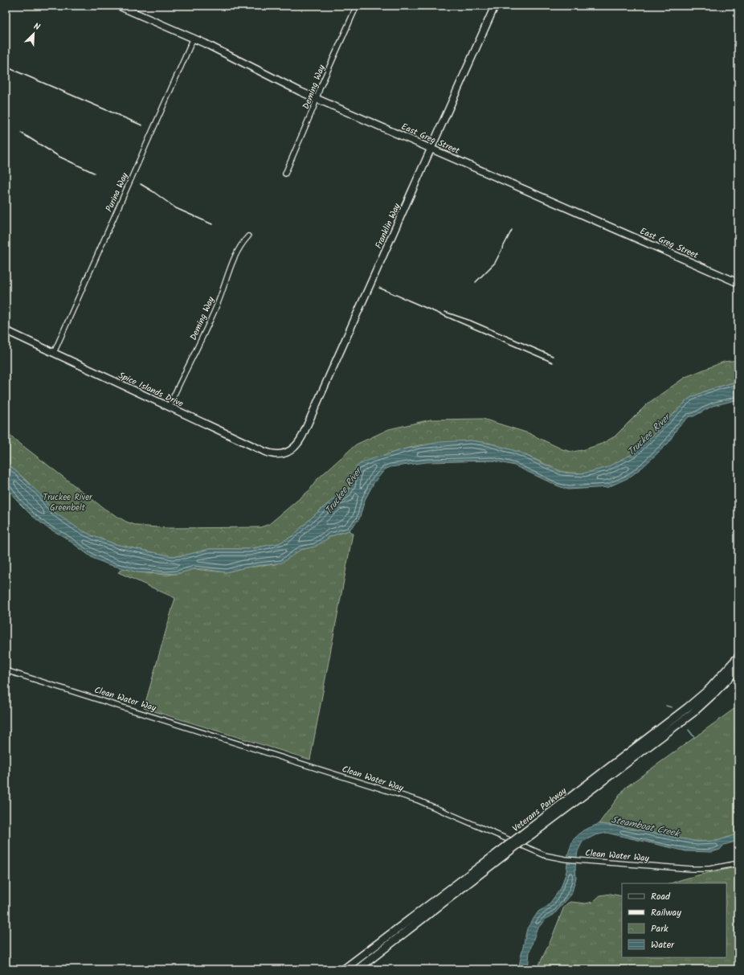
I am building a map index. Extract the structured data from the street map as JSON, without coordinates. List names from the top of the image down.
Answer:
{
  "streets": {
    "main road": ["Veterans Parkway"],
    "street": [
      "Deming Way",
      "East Greg Street",
      "Purina Way",
      "Franklin Way",
      "Spice Islands Drive",
      "Clean Water Way"
    ]
  },
  "crossings": [
    ["Deming Way", "East Greg Street"],
    ["Deming Way", "Spice Islands Drive"],
    ["East Greg Street", "Purina Way"],
    ["East Greg Street", "Franklin Way"],
    ["Purina Way", "Spice Islands Drive"],
    ["Franklin Way", "Spice Islands Drive"]
  ],
  "water": ["Truckee River", "Steamboat Creek"],
  "parks": ["Truckee River Greenbelt"],
  "legend": [
    "Road",
    "Railway",
    "Park",
    "Water"
  ],
  "north": "top right"
}
